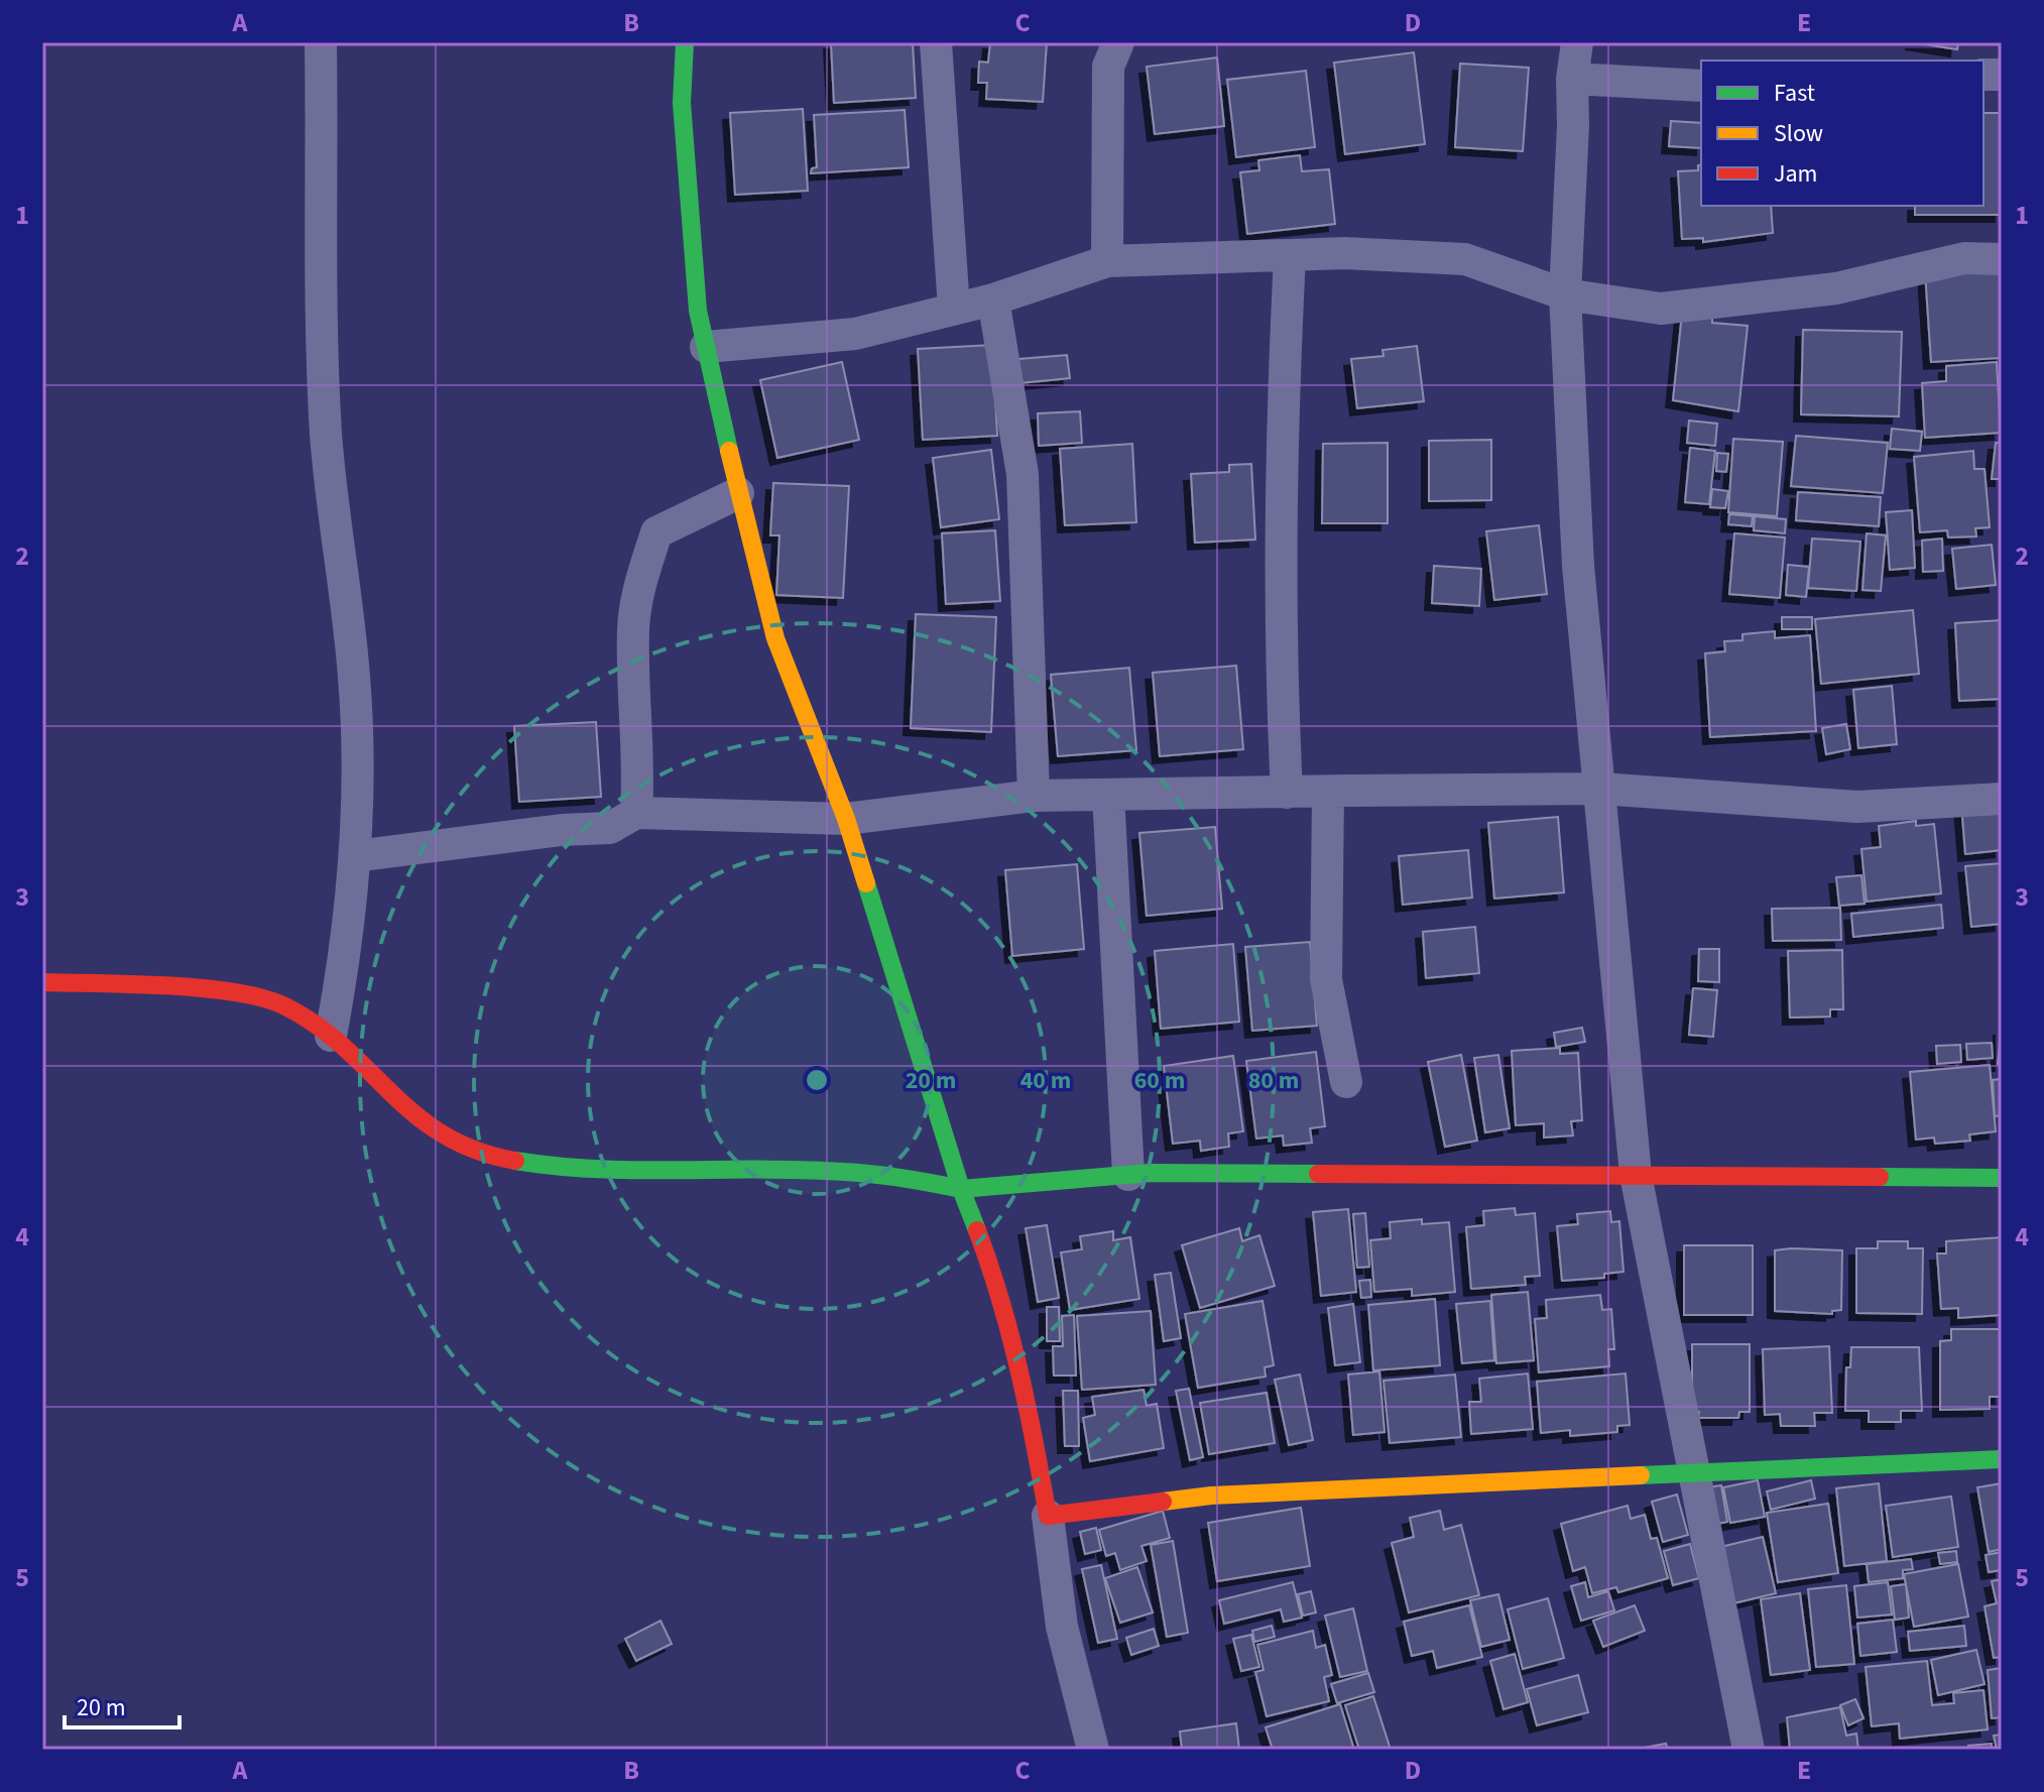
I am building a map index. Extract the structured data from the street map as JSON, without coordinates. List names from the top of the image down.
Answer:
{
  "legend": ["Fast", "Slow", "Jam"],
  "scale_bar": "20 m",
  "grid": {
    "columns": [
      "A",
      "B",
      "C",
      "D",
      "E"
    ],
    "rows": [
      "1",
      "2",
      "3",
      "4",
      "5"
    ]
  },
  "rings": [
    "20 m",
    "40 m",
    "60 m",
    "80 m"
  ]
}
